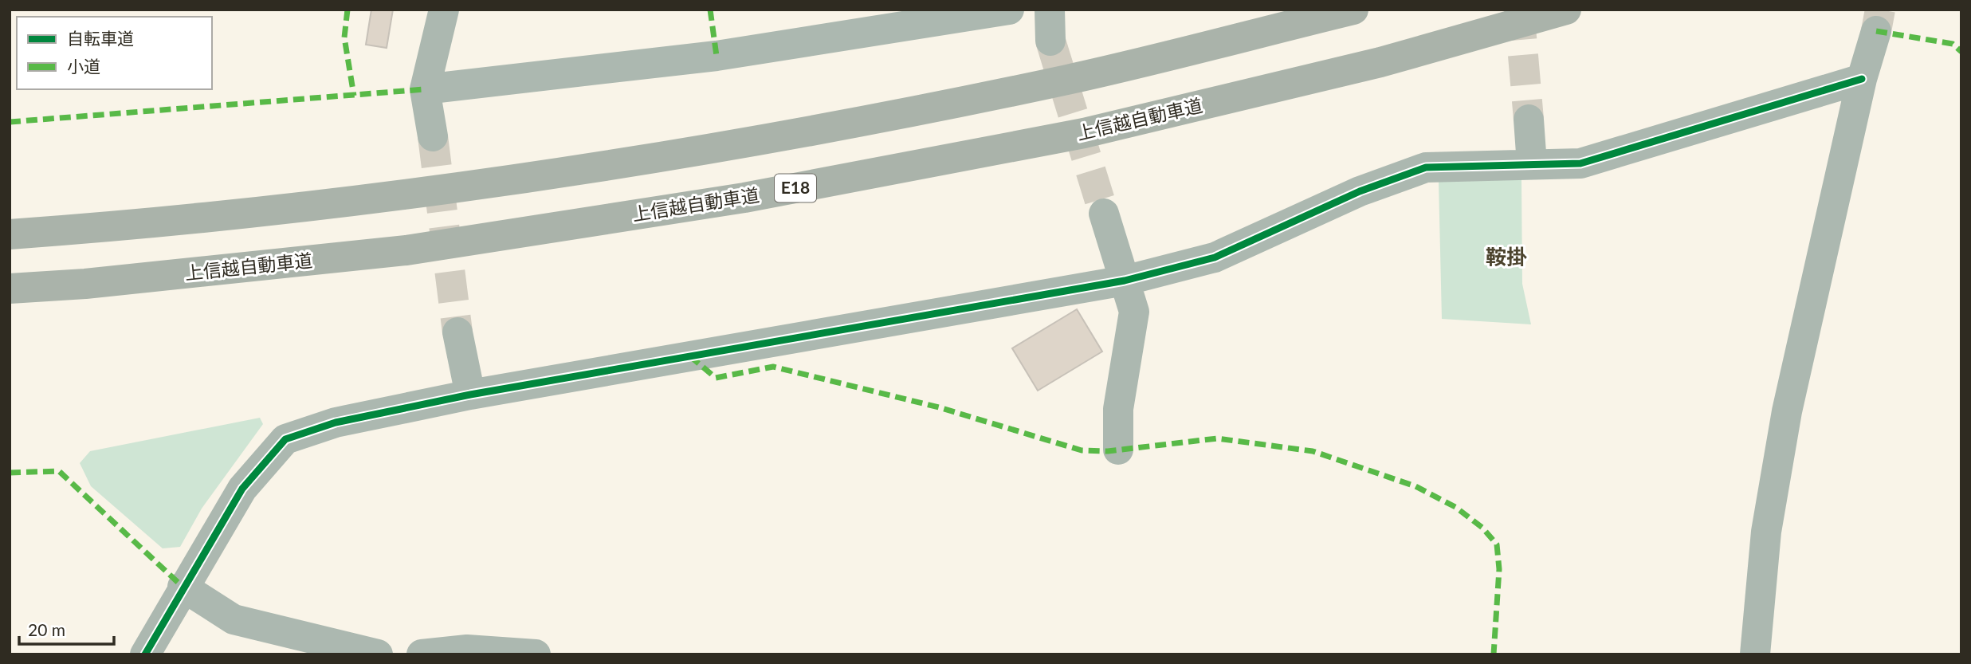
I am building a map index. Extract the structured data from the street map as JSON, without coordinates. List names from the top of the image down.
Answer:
{
  "streets": {
    "highway": ["上信越自動車道", "E18"]
  },
  "districts": ["鞍掛"],
  "legend": ["自転車道", "小道"],
  "scale_bar": "20 m"
}
